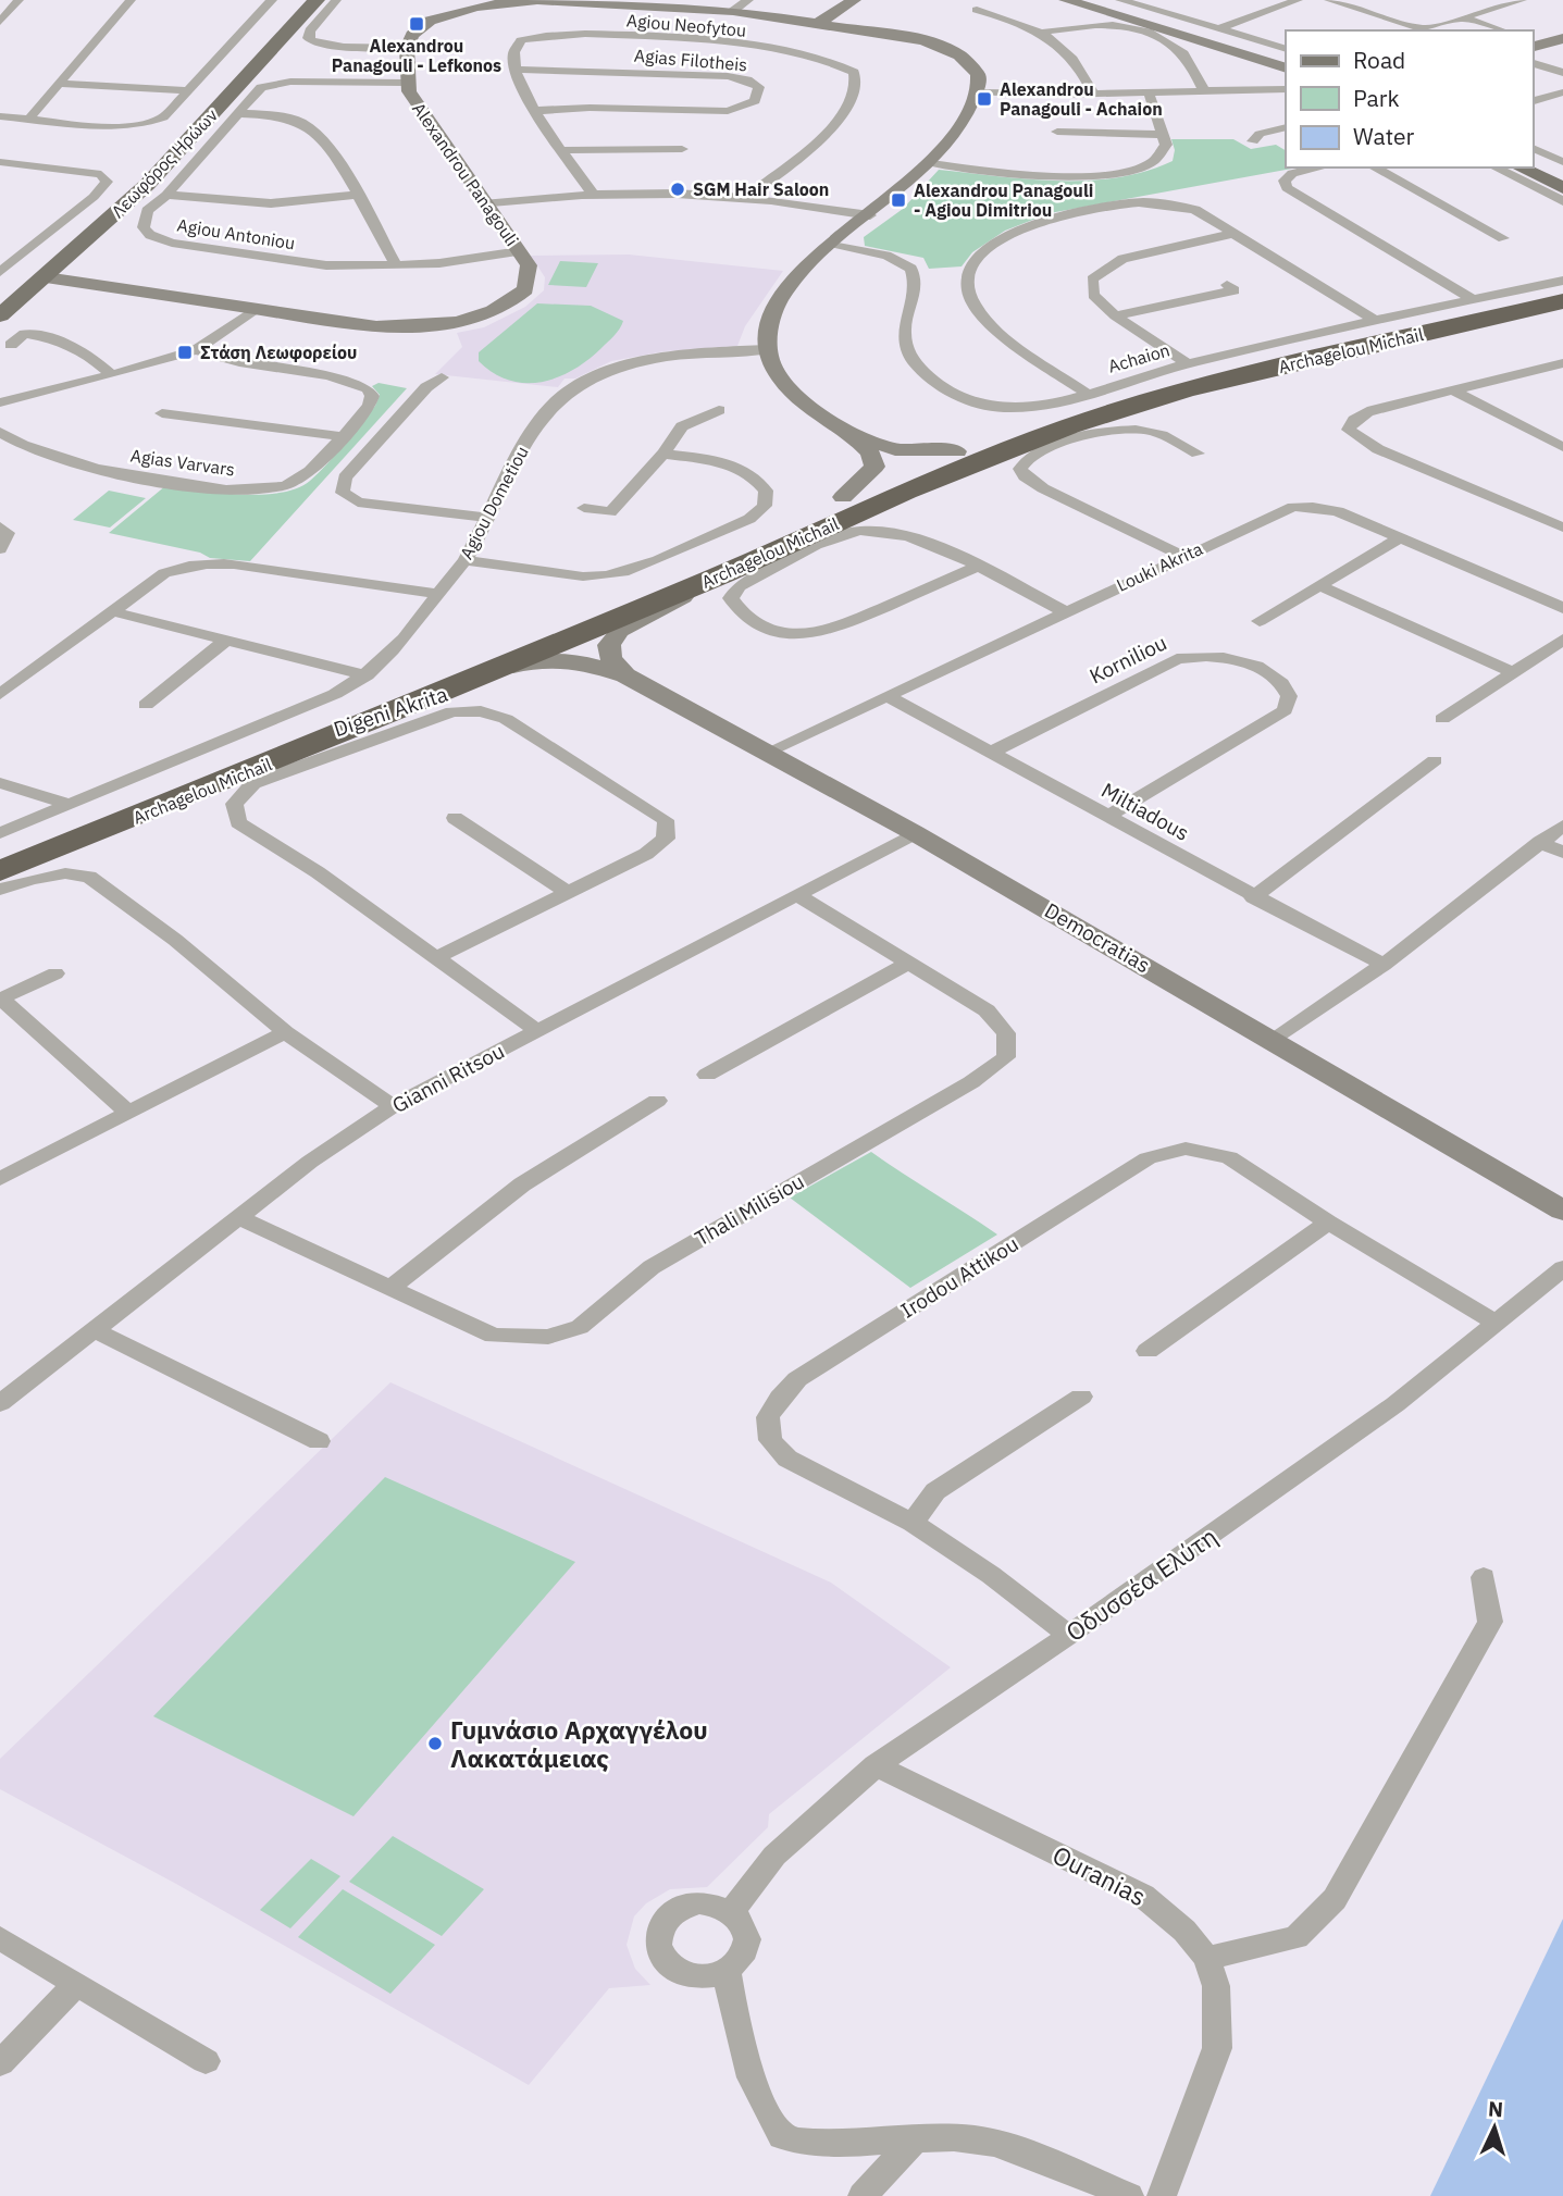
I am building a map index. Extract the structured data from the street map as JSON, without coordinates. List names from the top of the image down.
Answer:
{
  "streets": {
    "highway": ["Archagelou Michail"],
    "main road": ["Λεωφόρος Ηρώων"],
    "street": [
      "Agiou Neofytou",
      "Agias Filotheis",
      "Alexandrou Panagouli",
      "Agiou Antoniou",
      "Achaion",
      "Agias Varvars",
      "Agiou Dometiou",
      "Louki Akrita",
      "Korniliou",
      "Digeni Akrita",
      "Miltiadous",
      "Democratias",
      "Gianni Ritsou",
      "Thali Milisiou",
      "Irodou Attikou",
      "Οδυσσέα Ελύτη",
      "Ouranias"
    ]
  },
  "crossings": [
    ["Agiou Neofytou", "Agias Filotheis"],
    ["Λεωφόρος Ηρώων", "Alexandrou Panagouli"],
    ["Alexandrou Panagouli", "Agiou Antoniou"],
    ["Archagelou Michail", "Agiou Dometiou"],
    ["Archagelou Michail", "Democratias"],
    ["Louki Akrita", "Miltiadous"],
    ["Louki Akrita", "Democratias"],
    ["Korniliou", "Miltiadous"],
    ["Digeni Akrita", "Gianni Ritsou"],
    ["Democratias", "Gianni Ritsou"],
    ["Gianni Ritsou", "Thali Milisiou"],
    ["Irodou Attikou", "Οδυσσέα Ελύτη"],
    ["Οδυσσέα Ελύτη", "Ouranias"]
  ],
  "places": {
    "transit": [
      "Alexandrou Panagouli - Lefkonos",
      "Alexandrou Panagouli - Achaion",
      "Alexandrou Panagouli - Agiou Dimitriou",
      "Στάση Λεωφορείου"
    ],
    "other": ["SGM Hair Saloon", "Γυμνάσιο Αρχαγγέλου Λακατάμειας"]
  },
  "legend": ["Road", "Park", "Water"],
  "north": "top"
}
